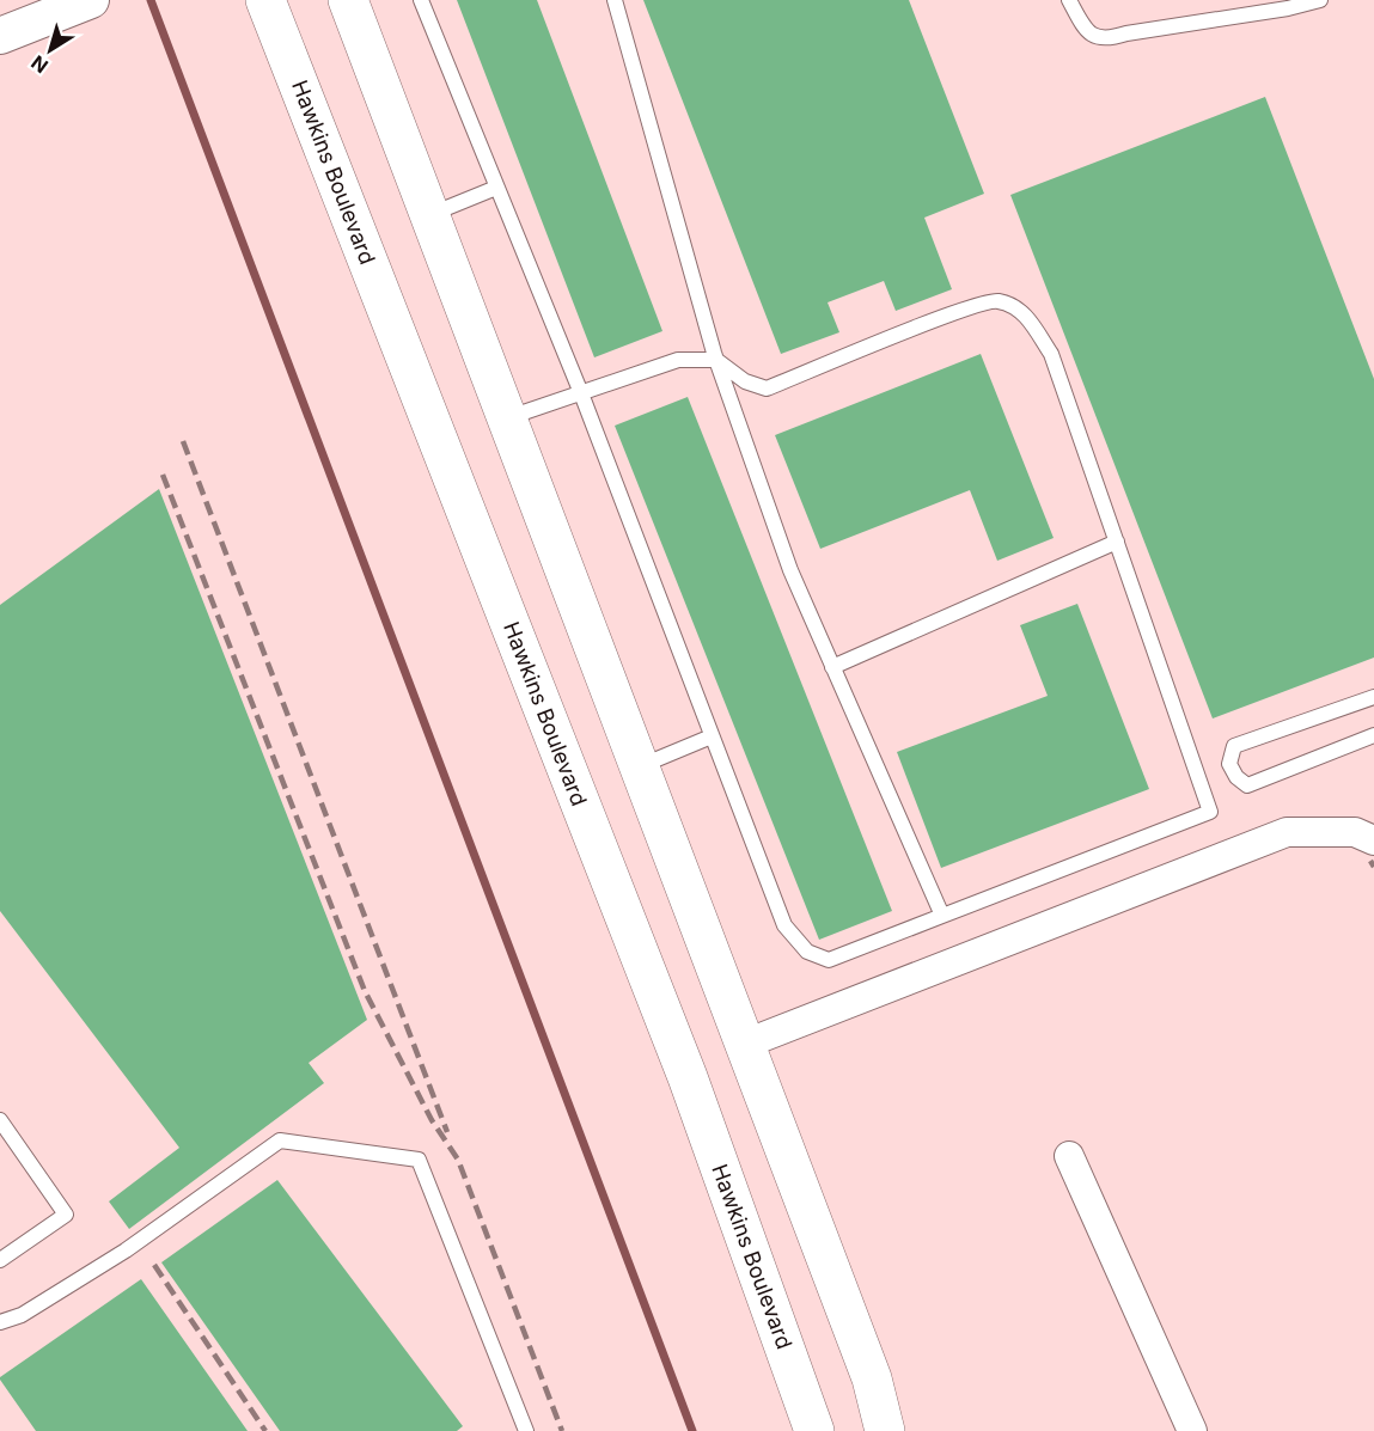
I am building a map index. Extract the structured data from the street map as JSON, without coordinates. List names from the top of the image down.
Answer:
{
  "streets": {
    "main road": ["Hawkins Boulevard"]
  },
  "north": "bottom left"
}
